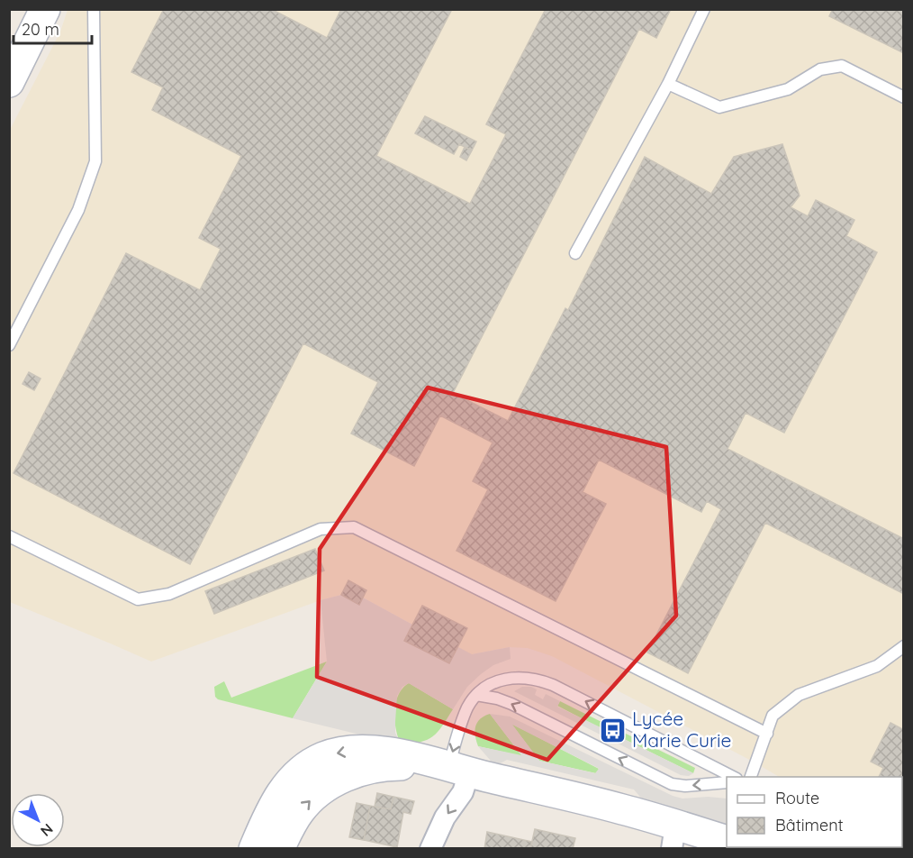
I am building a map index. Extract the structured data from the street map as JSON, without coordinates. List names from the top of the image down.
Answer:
{
  "places": {
    "bus stop": ["Lycée Marie Curie"]
  },
  "legend": ["Route", "Bâtiment"],
  "scale_bar": "20 m",
  "north": "bottom right"
}
